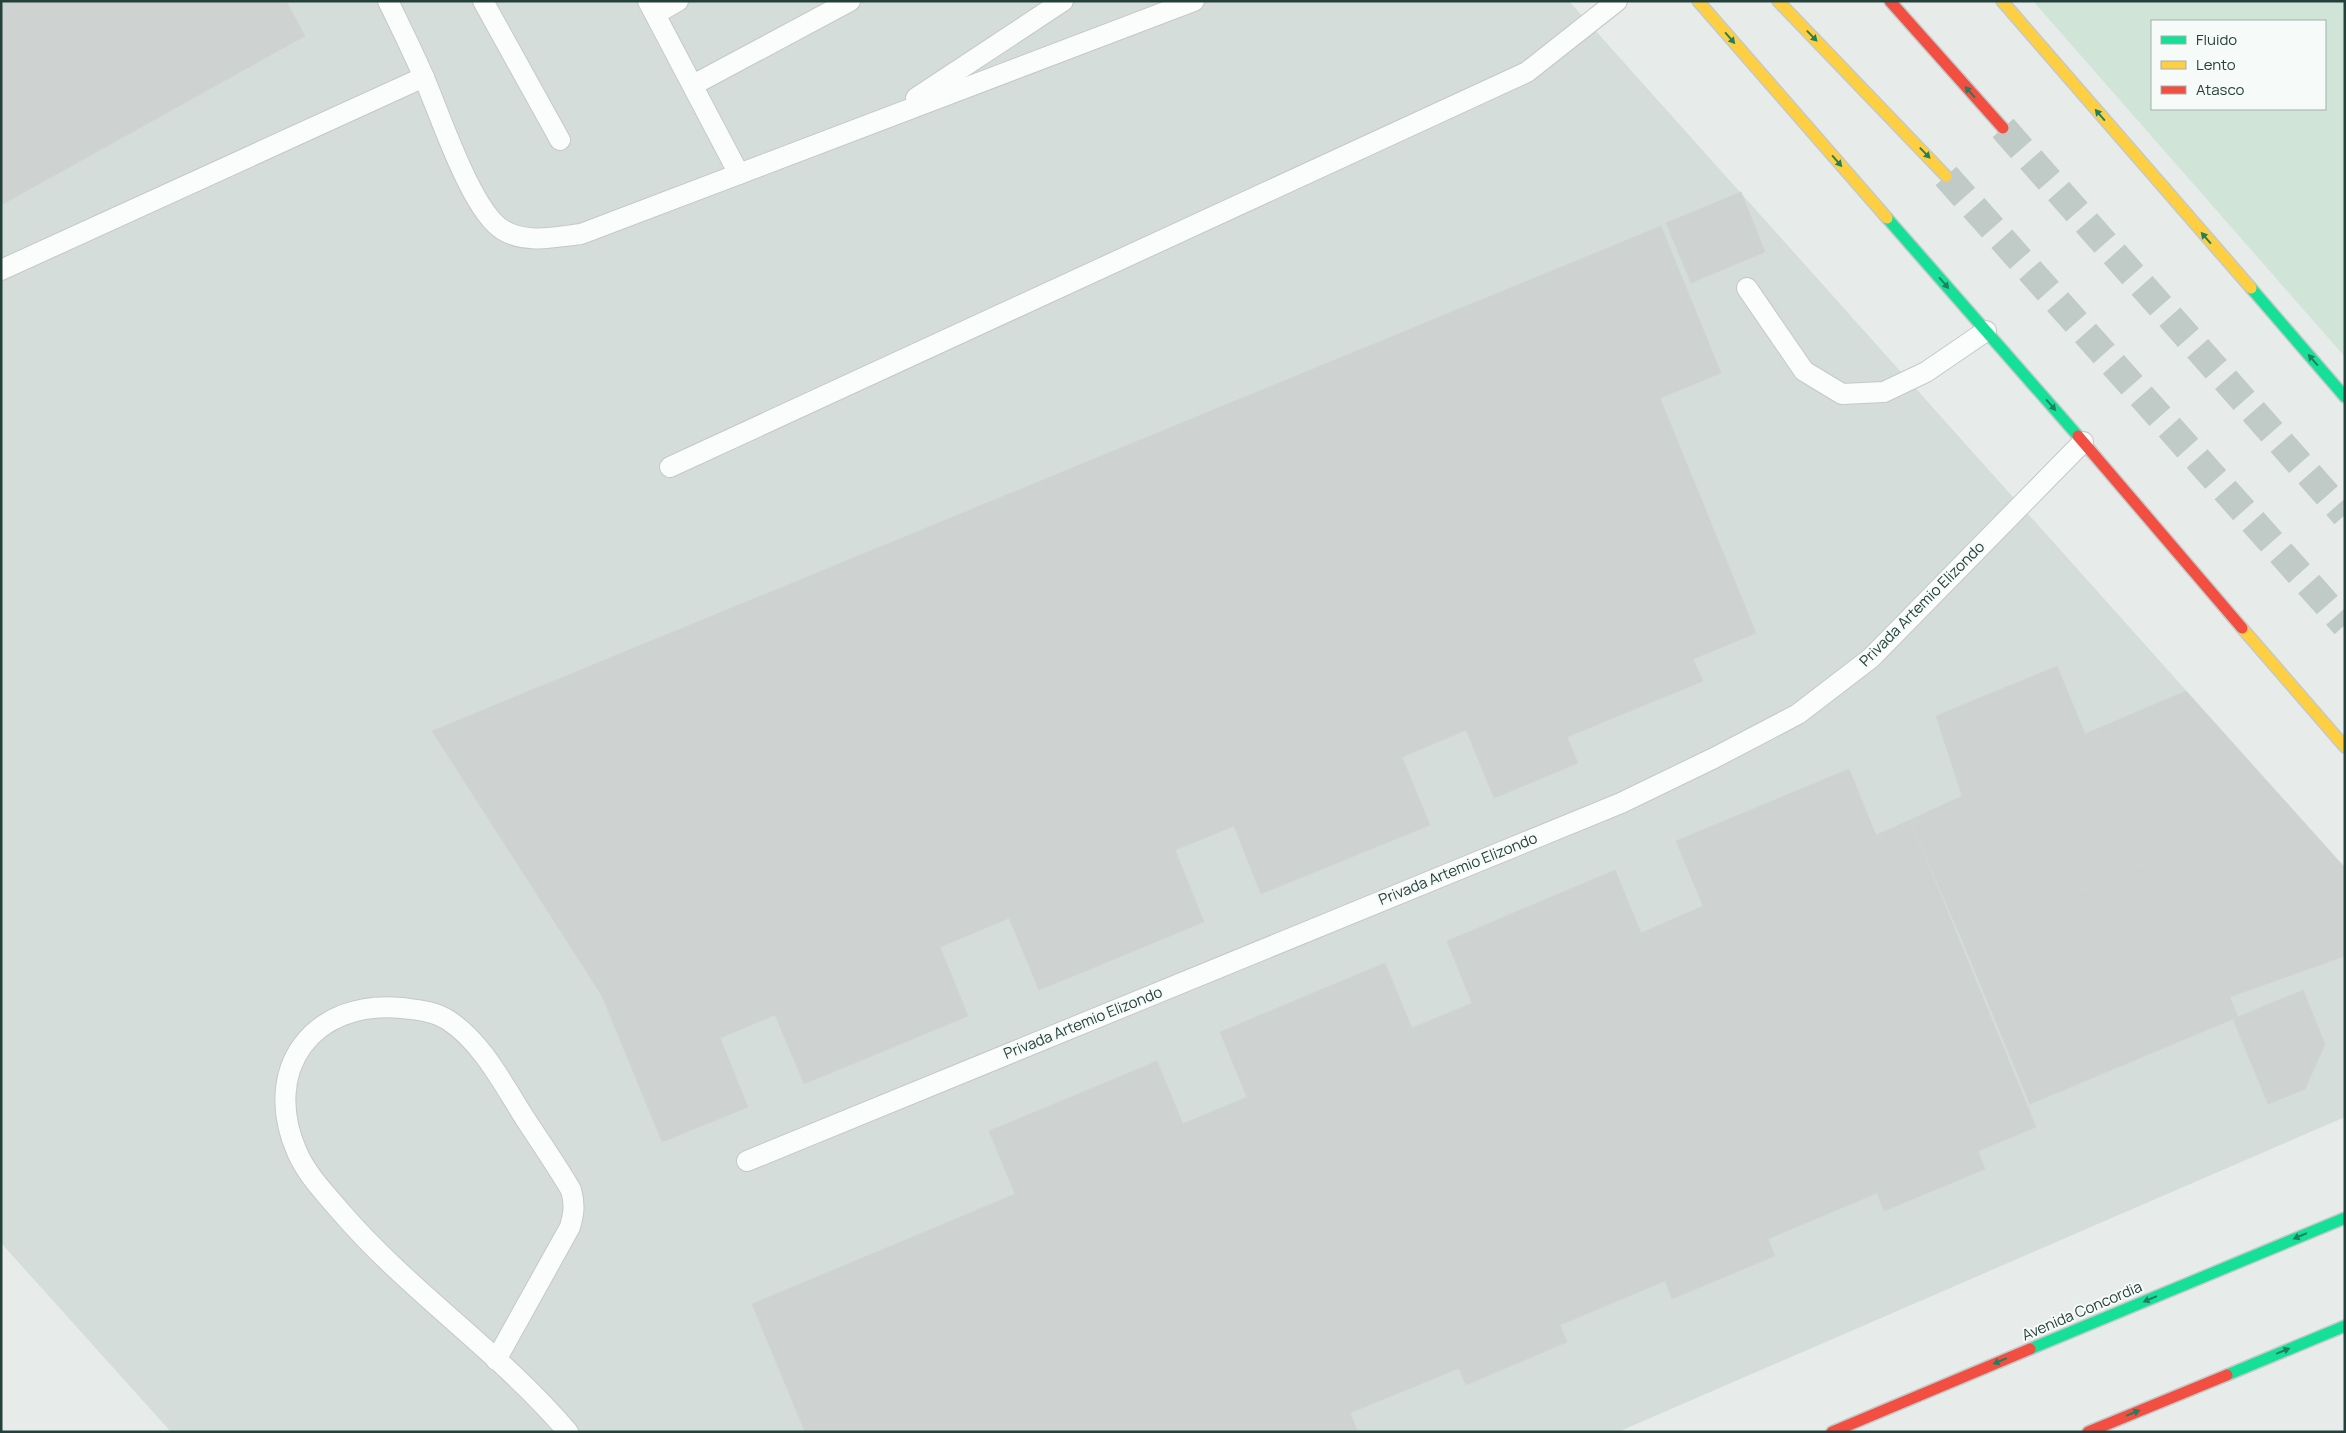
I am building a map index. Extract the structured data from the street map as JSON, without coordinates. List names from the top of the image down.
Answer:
{
  "streets": {
    "main road": ["Avenida Concordia"],
    "lane": ["Privada Artemio Elizondo"]
  },
  "legend": ["Fluido", "Lento", "Atasco"]
}
